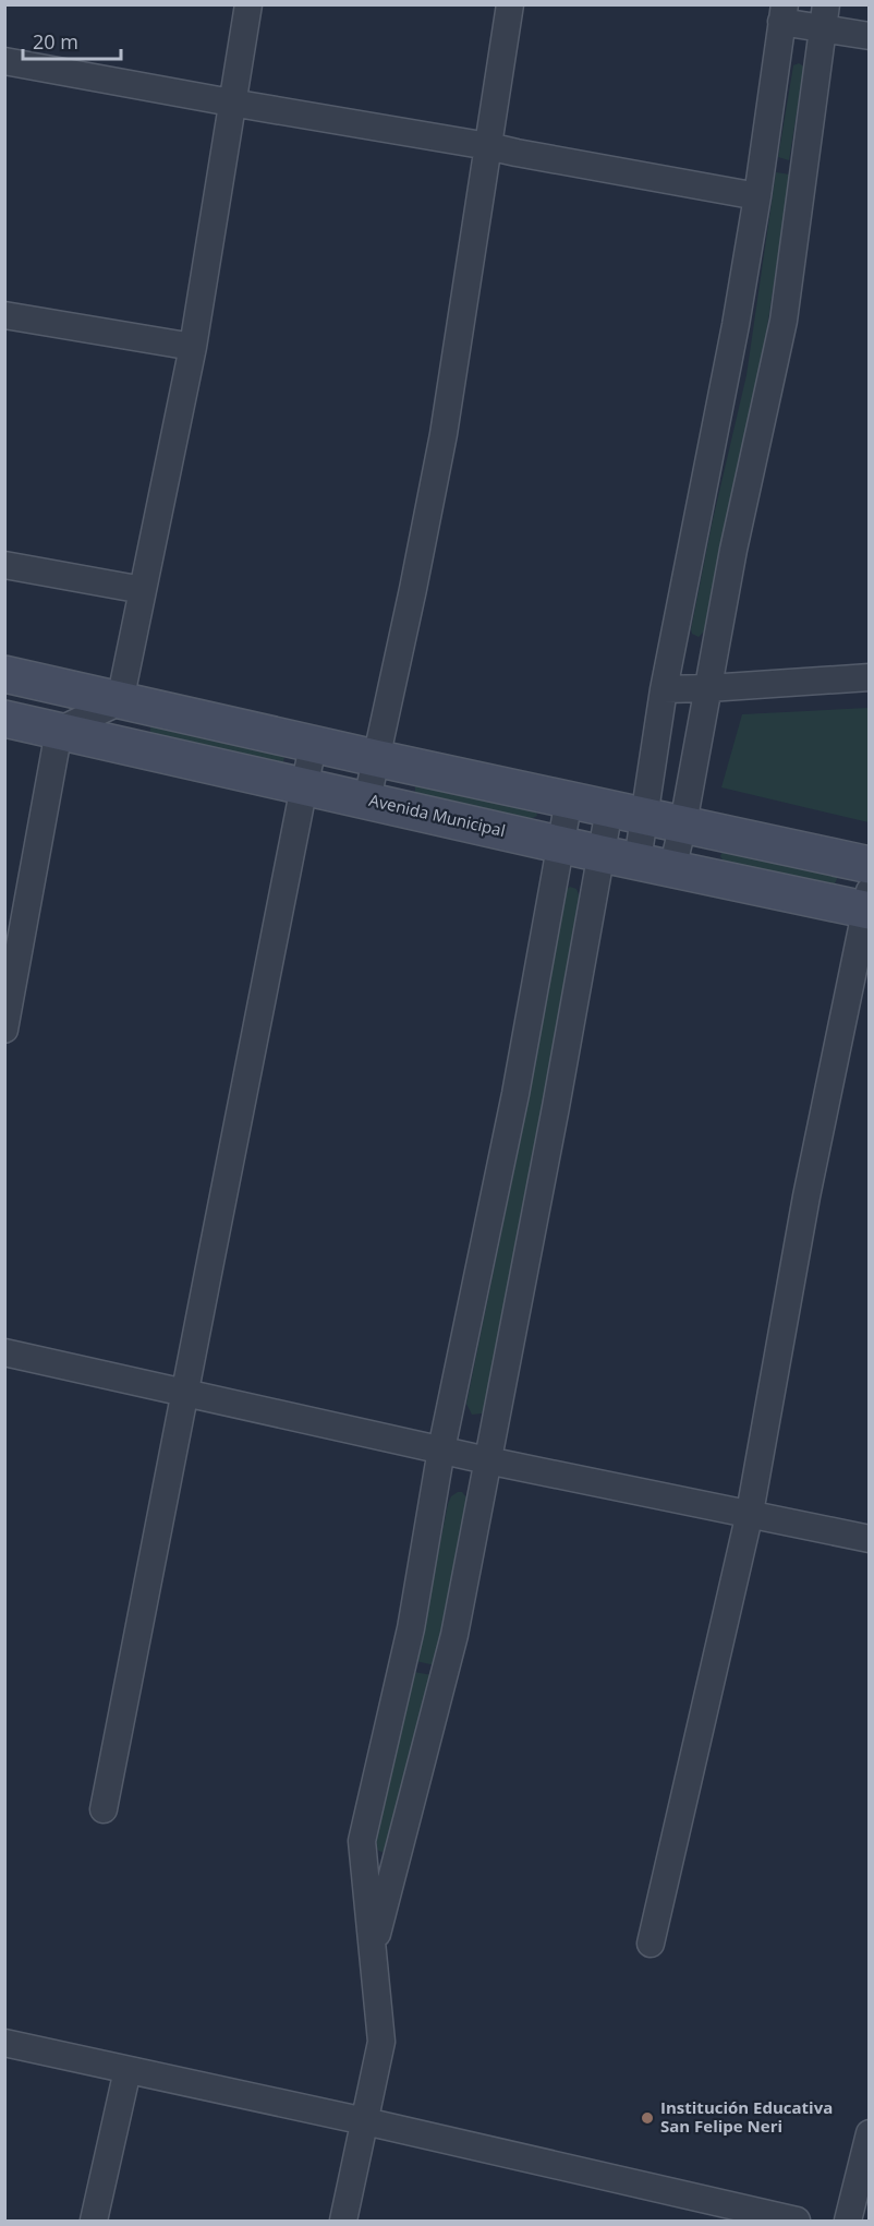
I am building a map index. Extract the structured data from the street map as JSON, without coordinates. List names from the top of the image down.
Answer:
{
  "streets": {
    "street": ["Avenida Municipal"]
  },
  "places": ["Institución Educativa San Felipe Neri"],
  "scale_bar": "20 m"
}
